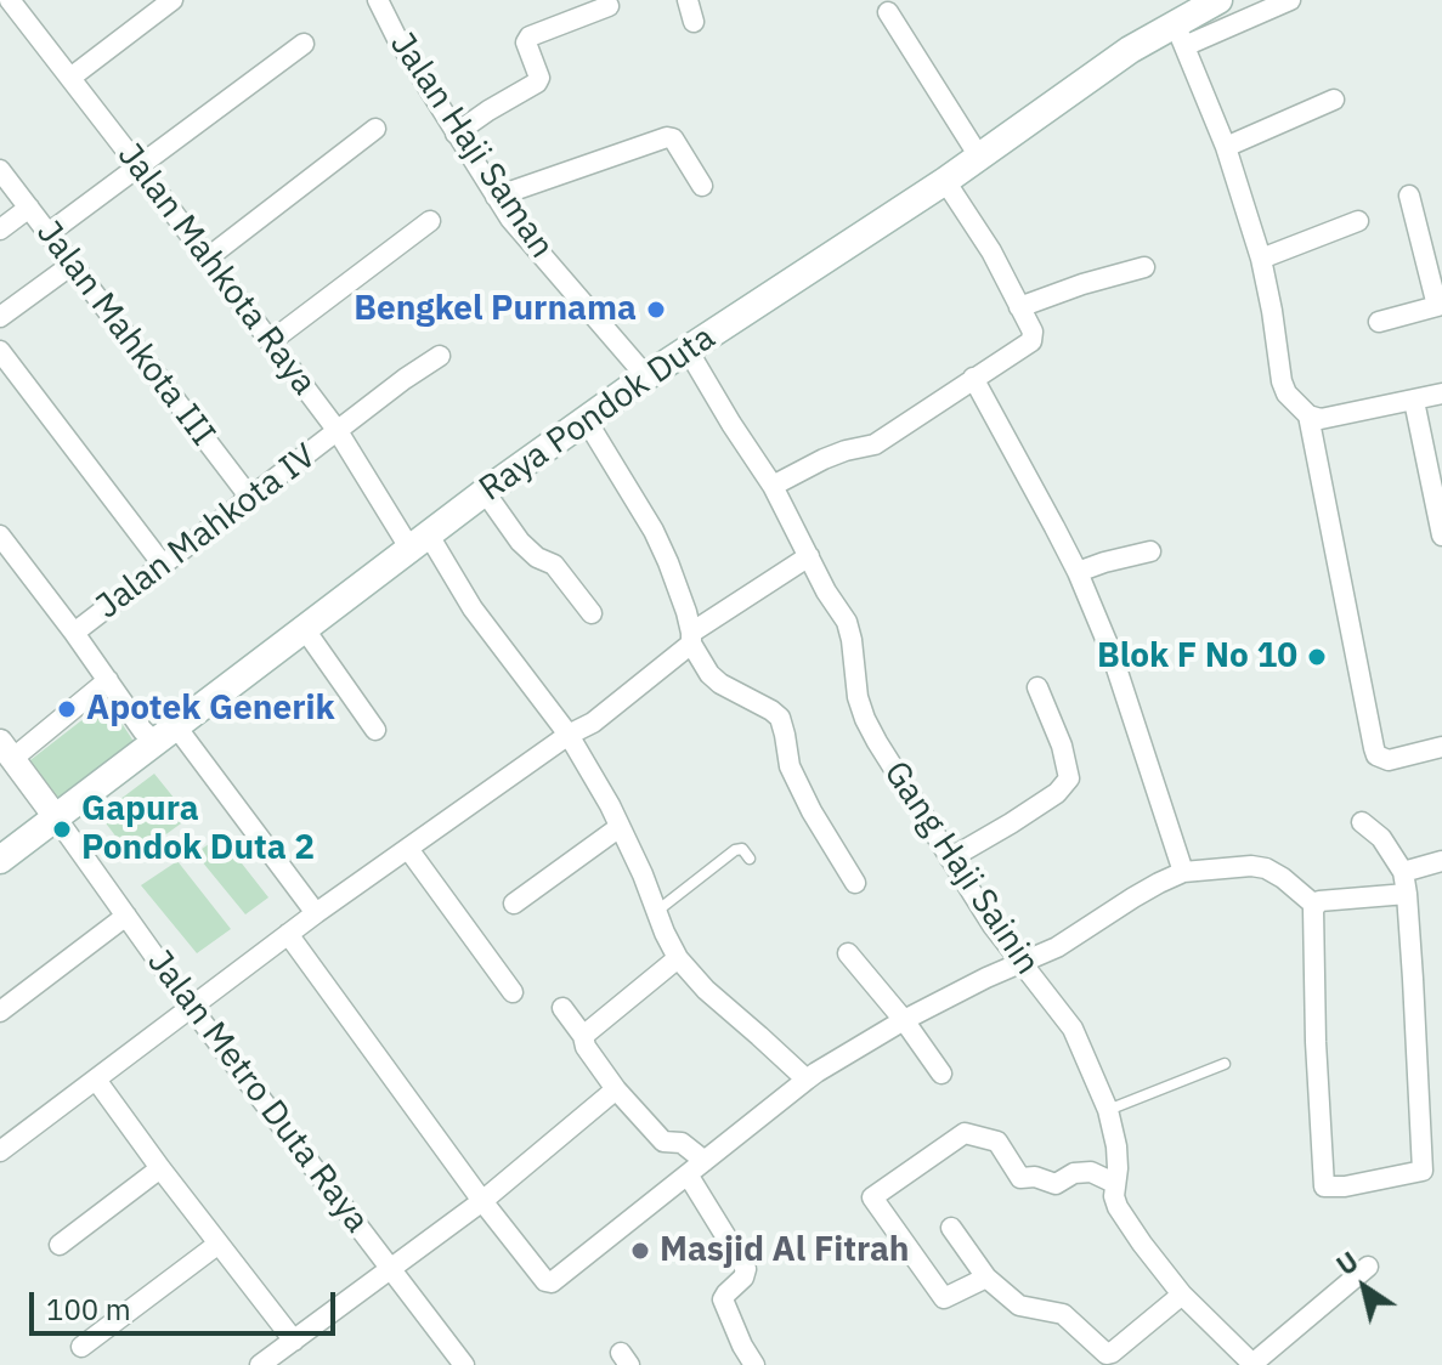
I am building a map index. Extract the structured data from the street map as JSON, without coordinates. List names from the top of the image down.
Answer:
{
  "streets": {
    "main road": ["Raya Pondok Duta"],
    "street": [
      "Jalan Haji Saman",
      "Jalan Mahkota Raya",
      "Jalan Mahkota III",
      "Jalan Mahkota IV",
      "Gang Haji Sainin",
      "Jalan Metro Duta Raya"
    ]
  },
  "crossings": [
    ["Jalan Haji Saman", "Raya Pondok Duta"],
    ["Jalan Mahkota Raya", "Raya Pondok Duta"],
    ["Jalan Mahkota Raya", "Jalan Mahkota IV"],
    ["Jalan Mahkota III", "Jalan Mahkota IV"],
    ["Raya Pondok Duta", "Gang Haji Sainin"],
    ["Raya Pondok Duta", "Jalan Metro Duta Raya"]
  ],
  "places": [
    "Bengkel Purnama",
    "Blok F No 10",
    "Apotek Generik",
    "Gapura Pondok Duta 2",
    "Masjid Al Fitrah"
  ],
  "scale_bar": "100 m",
  "north": "top left"
}
